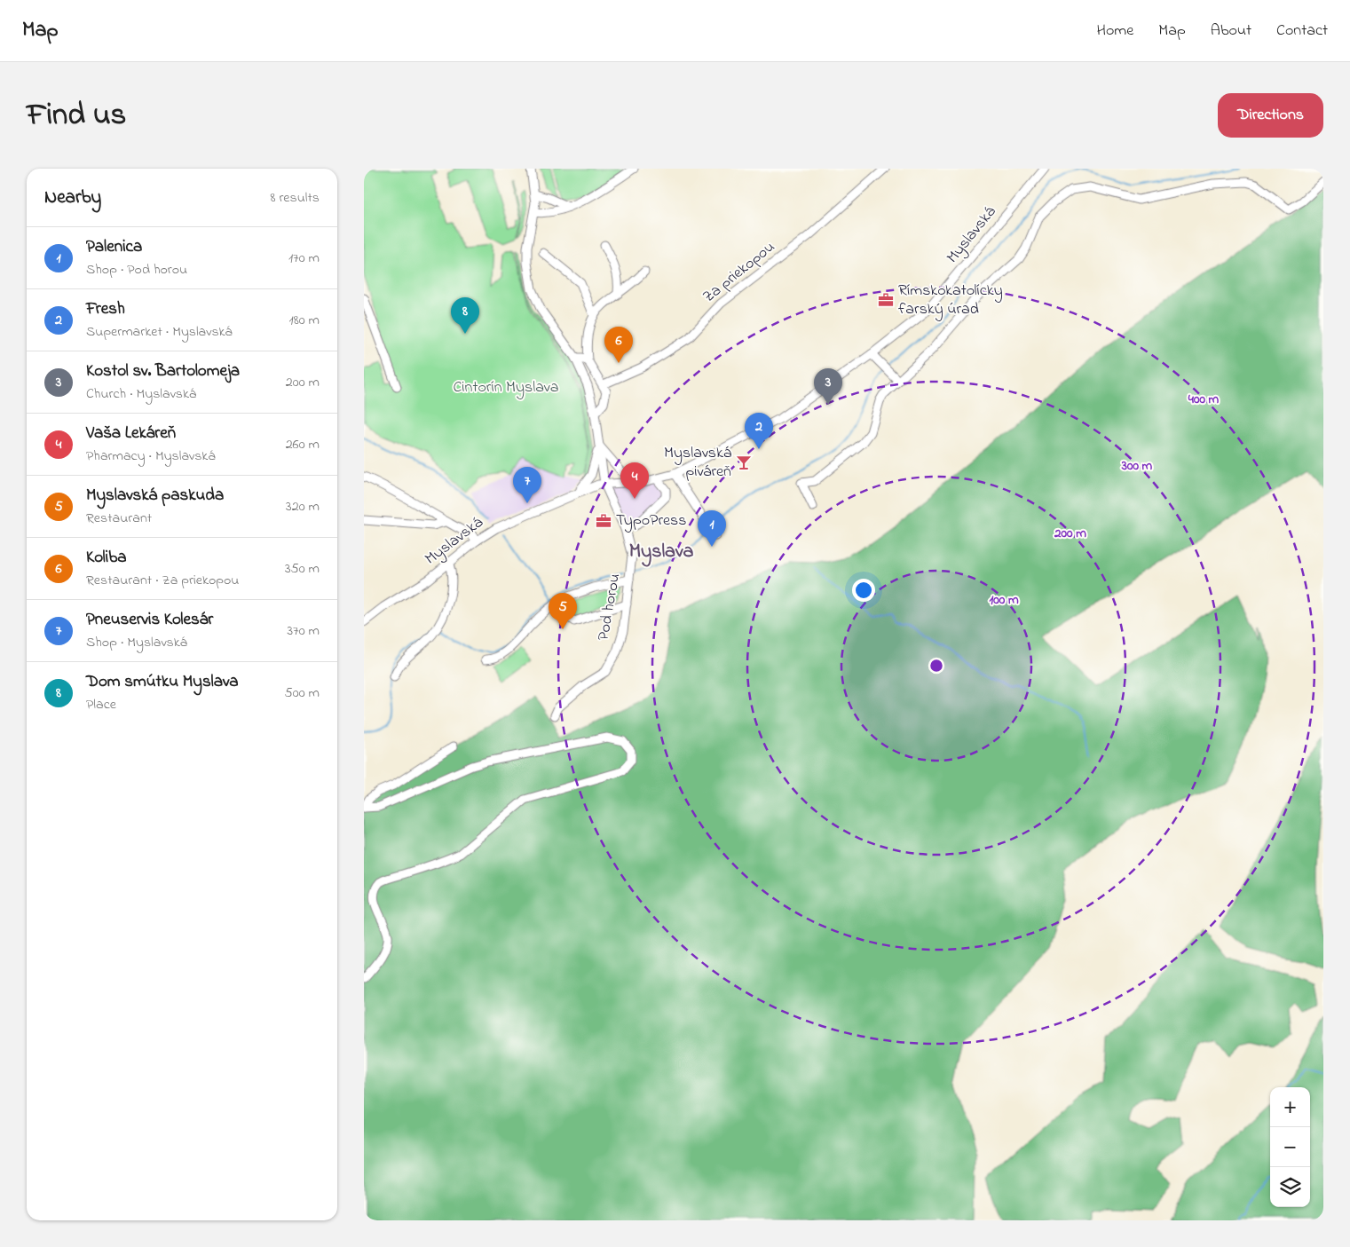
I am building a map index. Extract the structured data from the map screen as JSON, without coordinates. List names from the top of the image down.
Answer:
{
  "streets": {
    "street": ["Myslavská", "Za priekopou", "Pod horou"]
  },
  "crossings": [
    ["Myslavská", "Pod horou"]
  ],
  "districts": ["Myslava"],
  "parks": ["Cintorín Myslava"],
  "places": {
    "office": ["Rímskokatolícky farský úrad", "TypoPress"],
    "bar": ["Myslavská piváreň"]
  },
  "page": {
    "header": "Map",
    "nav": [
      "Home",
      "Map",
      "About",
      "Contact"
    ],
    "title": "Find us",
    "buttons": "Directions",
    "heading": ["Nearby", "8 results"],
    "list": [
      {
        "mark": "1",
        "name": "Palenica",
        "note": "Shop · Pod horou",
        "value": "170 m"
      },
      {
        "mark": "2",
        "name": "Fresh",
        "note": "Supermarket · Myslavská",
        "value": "180 m"
      },
      {
        "mark": "3",
        "name": "Kostol sv. Bartolomeja",
        "note": "Church · Myslavská",
        "value": "200 m"
      },
      {
        "mark": "4",
        "name": "Vaša Lekáreň",
        "note": "Pharmacy · Myslavská",
        "value": "260 m"
      },
      {
        "mark": "5",
        "name": "Myslavská paskuda",
        "note": "Restaurant",
        "value": "320 m"
      },
      {
        "mark": "6",
        "name": "Koliba",
        "note": "Restaurant · Za priekopou",
        "value": "350 m"
      },
      {
        "mark": "7",
        "name": "Pneuservis Kolesár",
        "note": "Shop · Myslavská",
        "value": "370 m"
      },
      {
        "mark": "8",
        "name": "Dom smútku Myslava",
        "note": "Place",
        "value": "500 m"
      }
    ],
    "pins": [
      "8",
      "6",
      "3",
      "2",
      "4",
      "7",
      "1",
      "5"
    ],
    "map_buttons": ["+", "−"]
  },
  "rings": [
    "400 m",
    "300 m",
    "200 m",
    "100 m"
  ]
}
